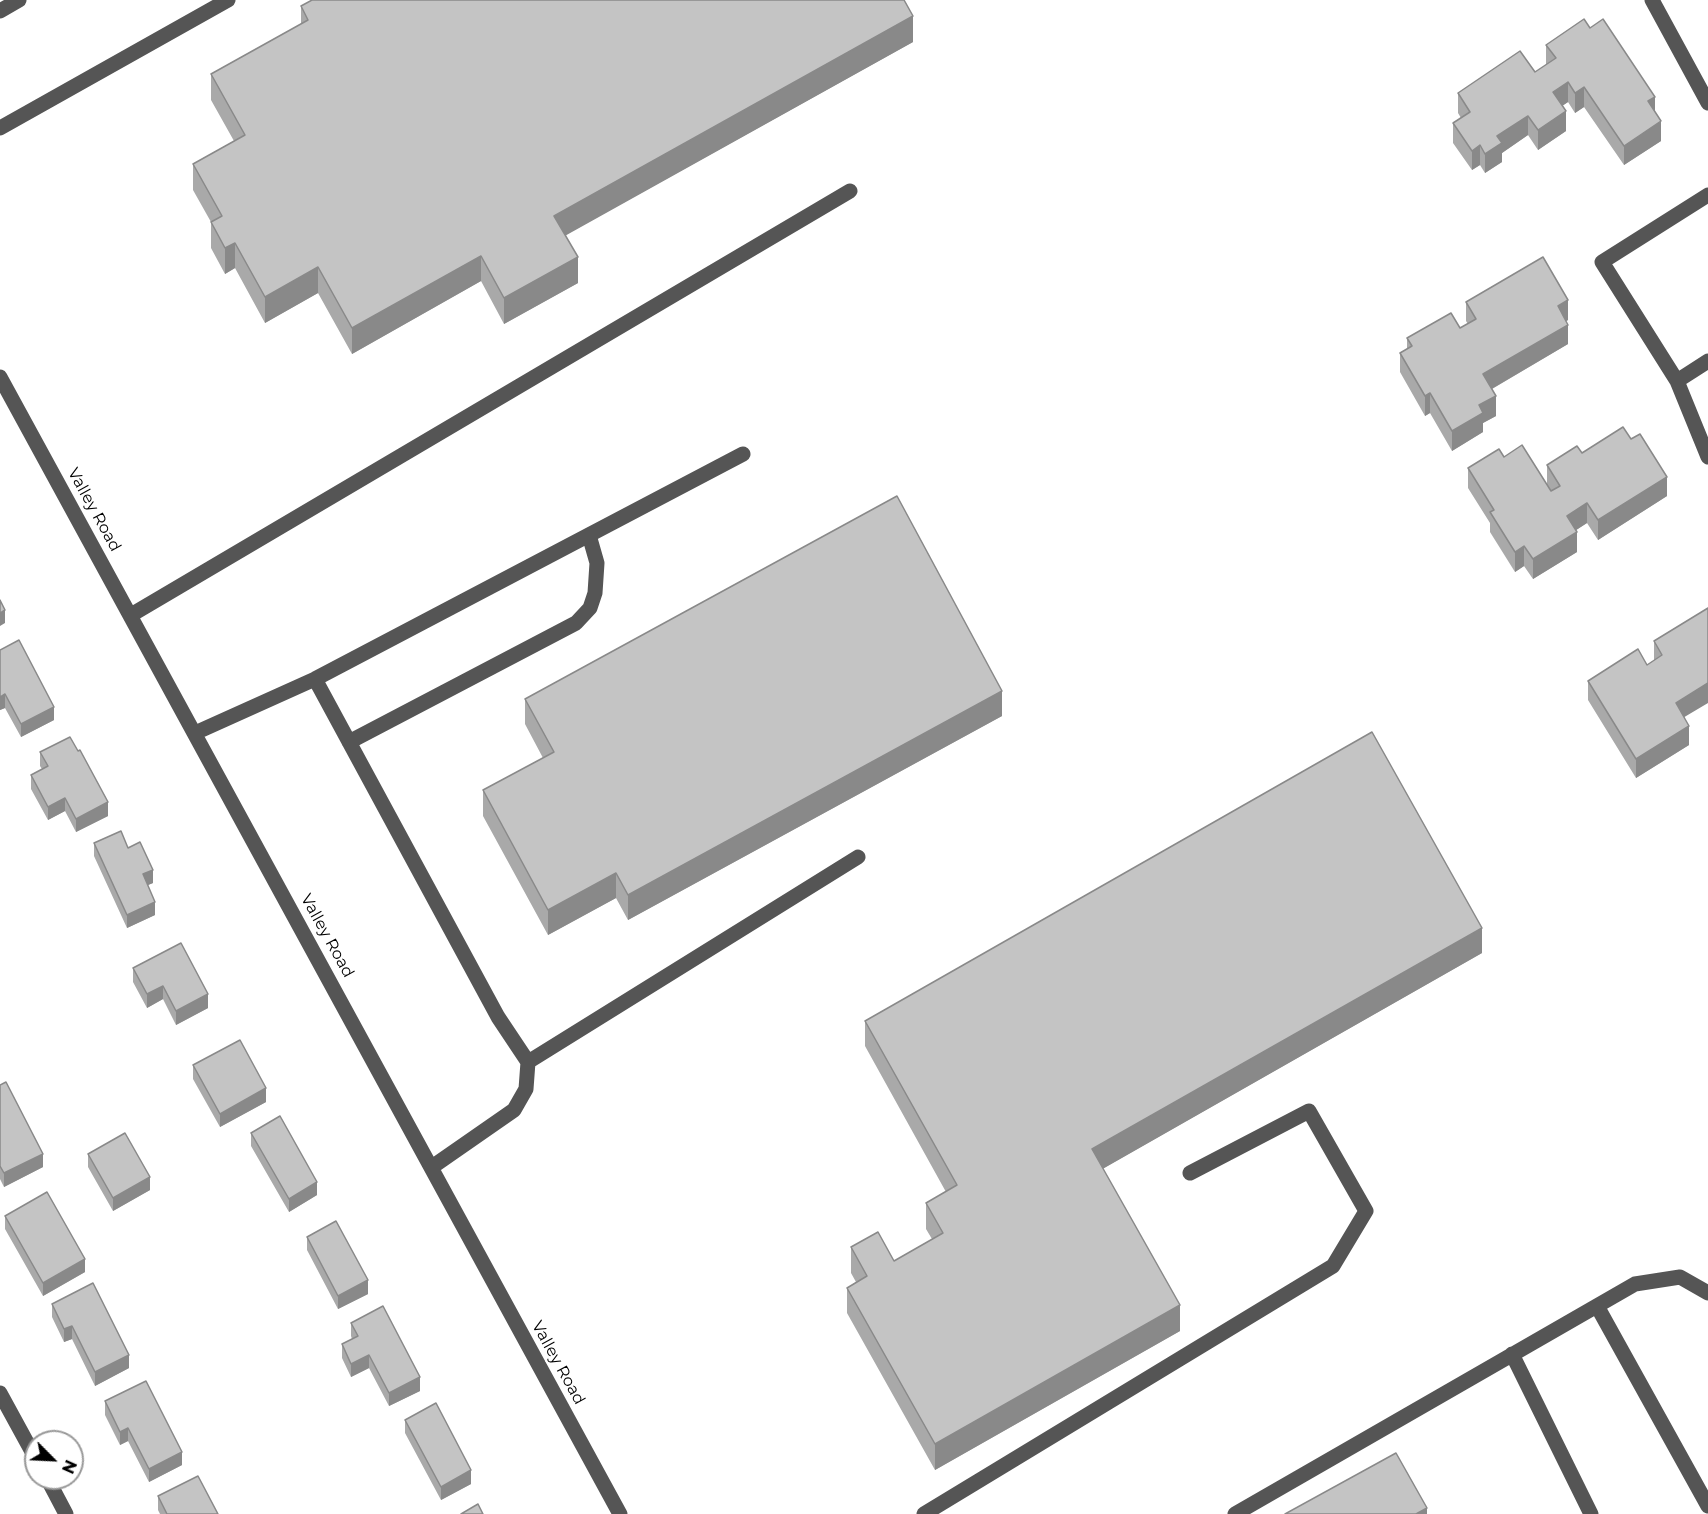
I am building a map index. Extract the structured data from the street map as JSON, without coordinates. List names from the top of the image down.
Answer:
{
  "streets": {
    "street": ["Valley Road"]
  },
  "north": "bottom right"
}
